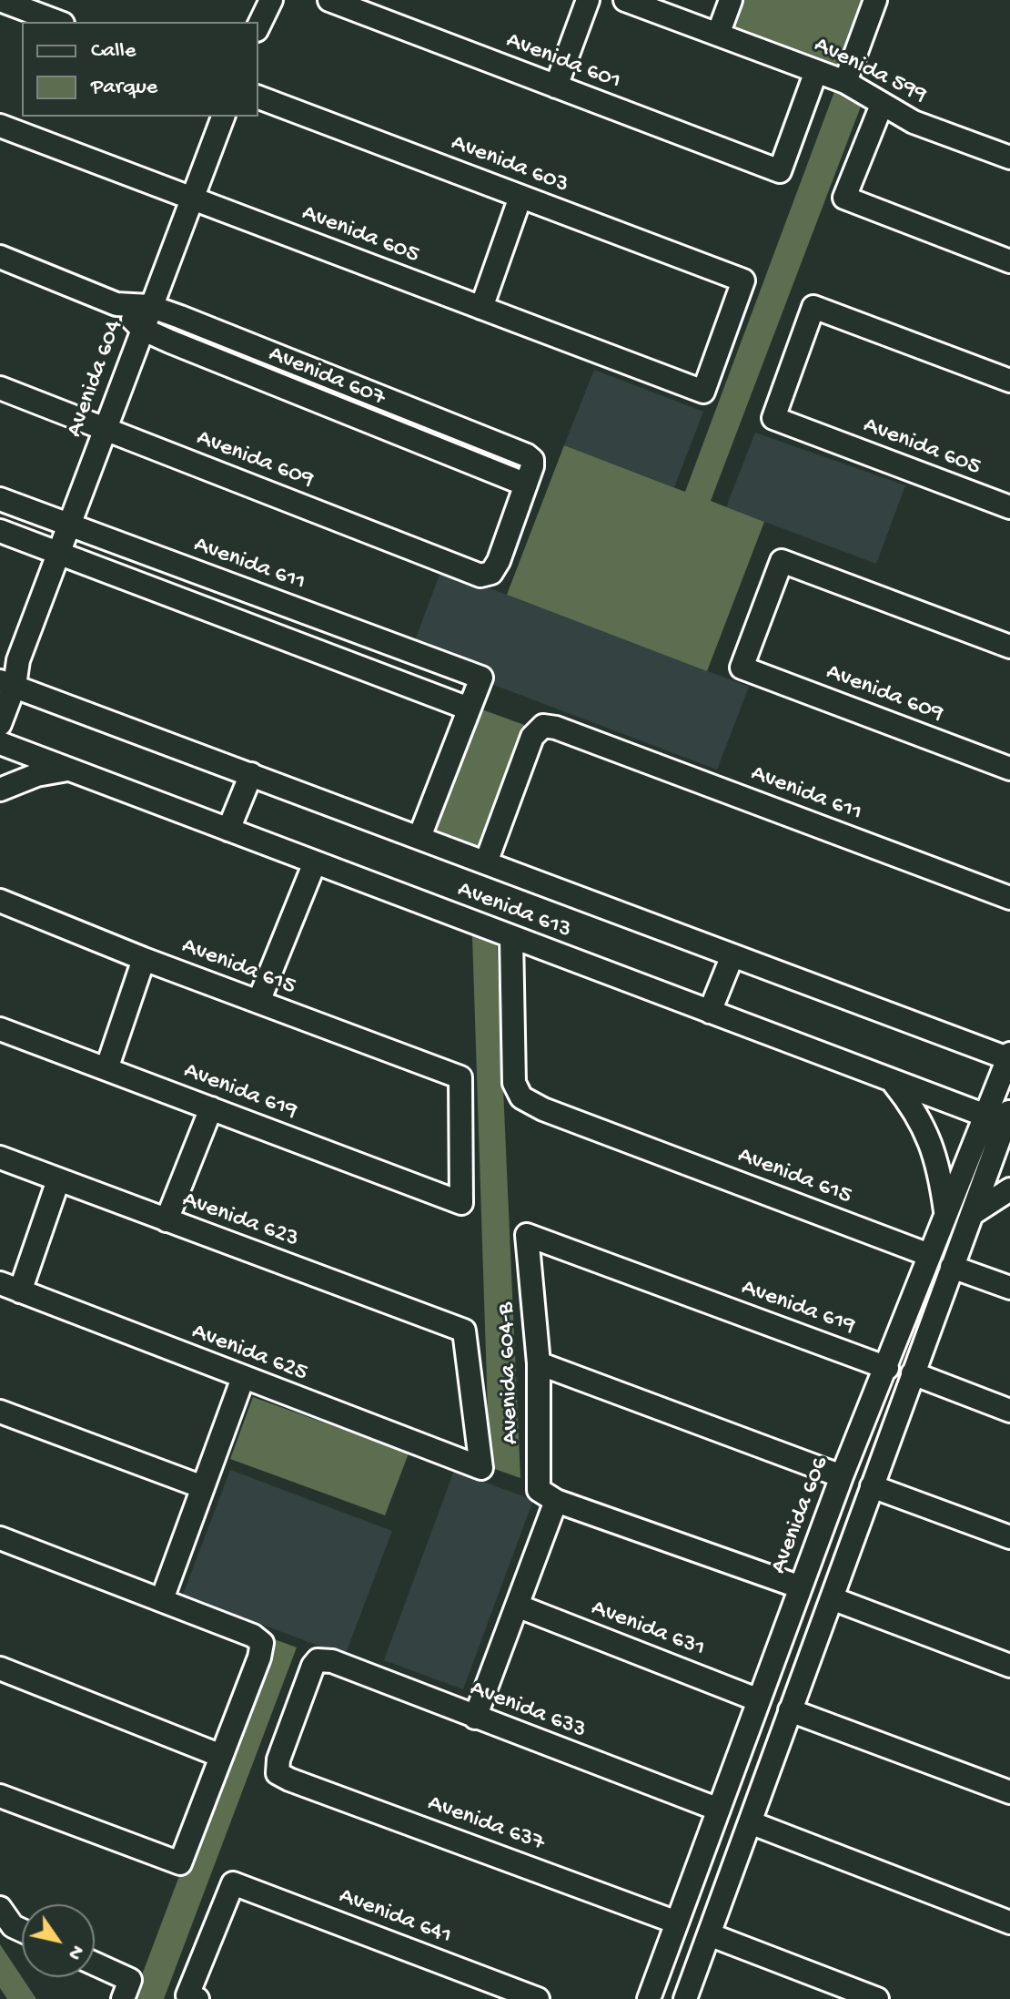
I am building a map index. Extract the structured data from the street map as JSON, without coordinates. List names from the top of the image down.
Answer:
{
  "streets": {
    "street": [
      "Avenida 601",
      "Avenida 599",
      "Avenida 603",
      "Avenida 605",
      "Avenida 607",
      "Avenida 604",
      "Avenida 609",
      "Avenida 611",
      "Avenida 613",
      "Avenida 615",
      "Avenida 619",
      "Avenida 623",
      "Avenida 625",
      "Avenida 604-B",
      "Avenida 606",
      "Avenida 631",
      "Avenida 633",
      "Avenida 637",
      "Avenida 641"
    ]
  },
  "crossings": [
    ["Avenida 601", "Avenida 599"],
    ["Avenida 603", "Avenida 605"],
    ["Avenida 605", "Avenida 604"],
    ["Avenida 607", "Avenida 604"],
    ["Avenida 607", "Avenida 609"],
    ["Avenida 604", "Avenida 609"],
    ["Avenida 604", "Avenida 611"],
    ["Avenida 604", "Avenida 613"],
    ["Avenida 611", "Avenida 613"],
    ["Avenida 613", "Avenida 615"],
    ["Avenida 613", "Avenida 606"],
    ["Avenida 615", "Avenida 619"],
    ["Avenida 615", "Avenida 606"],
    ["Avenida 619", "Avenida 604-B"],
    ["Avenida 619", "Avenida 606"],
    ["Avenida 623", "Avenida 604-B"],
    ["Avenida 625", "Avenida 604-B"],
    ["Avenida 606", "Avenida 631"],
    ["Avenida 606", "Avenida 633"],
    ["Avenida 606", "Avenida 637"],
    ["Avenida 633", "Avenida 637"]
  ],
  "legend": ["Calle", "Parque"],
  "north": "bottom right"
}
